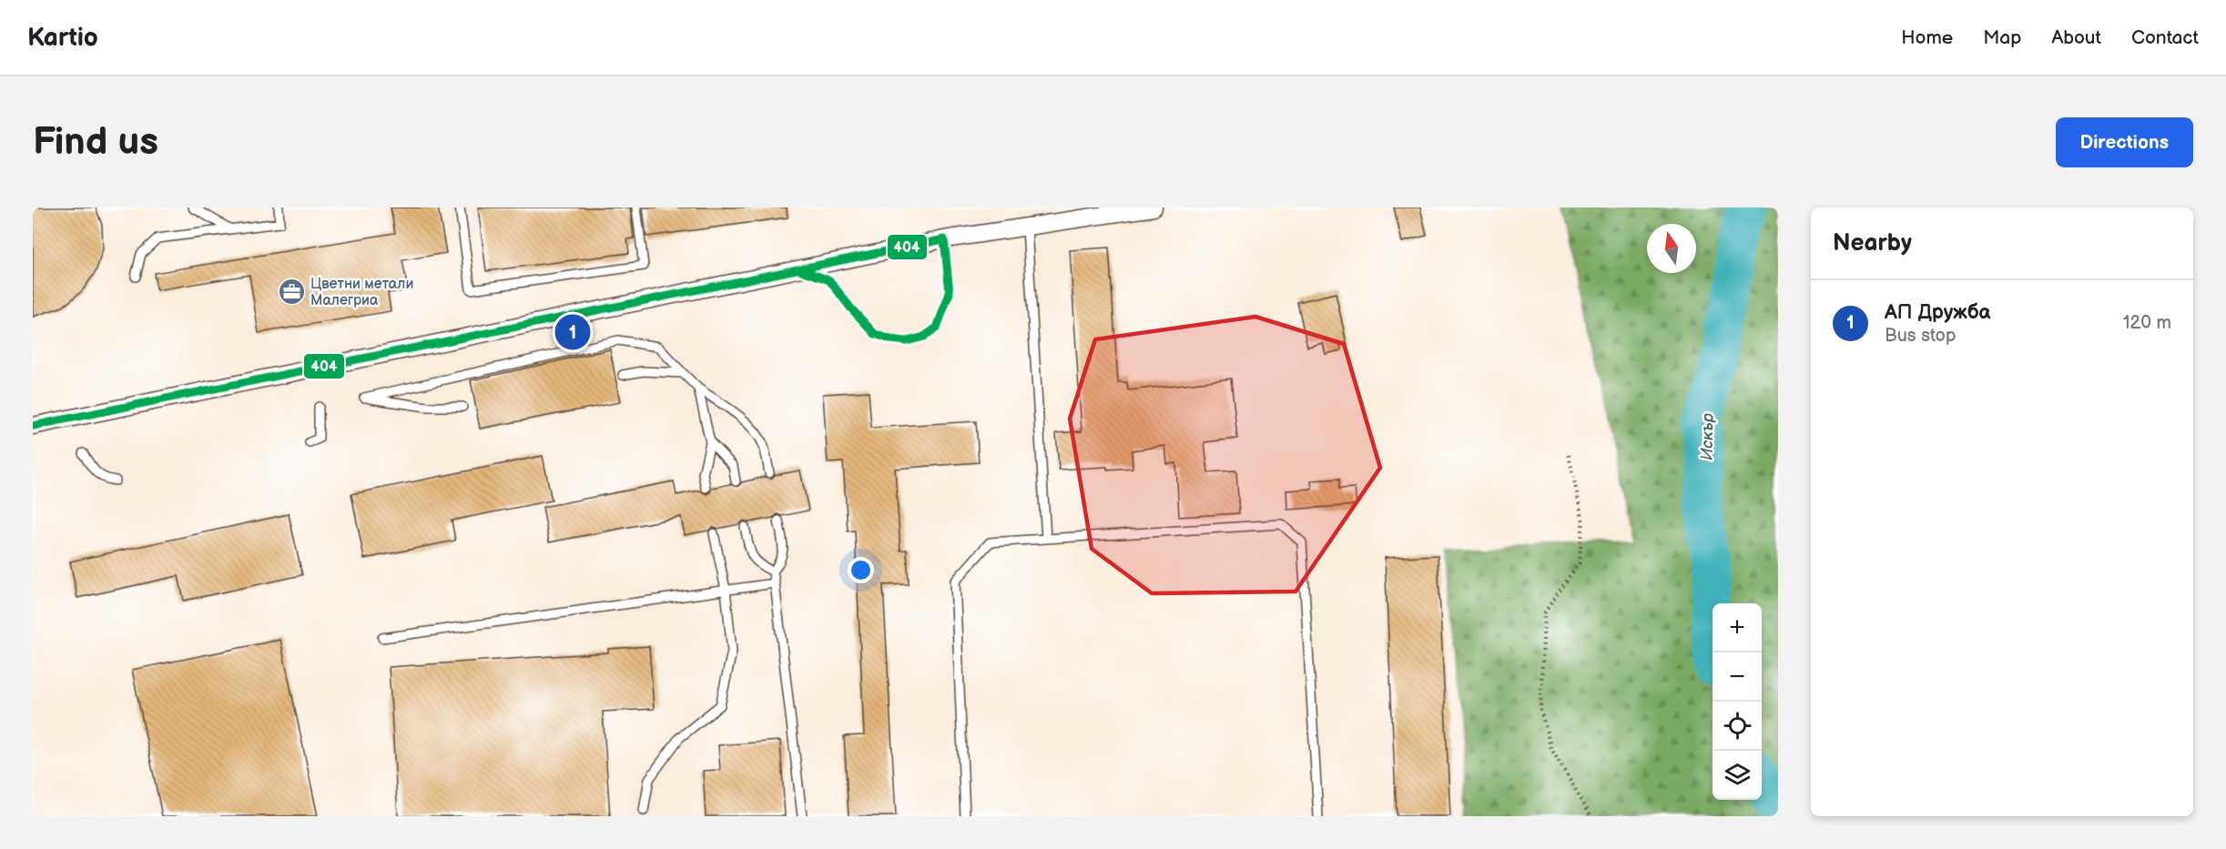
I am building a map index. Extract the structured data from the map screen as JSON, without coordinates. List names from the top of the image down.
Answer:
{
  "water": ["Искър"],
  "places": {
    "office": ["Цветни метали Малегриа"]
  },
  "lines": ["transit line 404"],
  "north": "top",
  "page": {
    "header": "Kartio",
    "nav": [
      "Home",
      "Map",
      "About",
      "Contact"
    ],
    "buttons": "Directions",
    "title": "Find us",
    "heading": "Nearby",
    "list": [
      {
        "mark": "1",
        "name": "АП Дружба",
        "note": "Bus stop",
        "value": "120 m"
      }
    ],
    "pins": "1",
    "map_buttons": ["+", "−"]
  }
}
